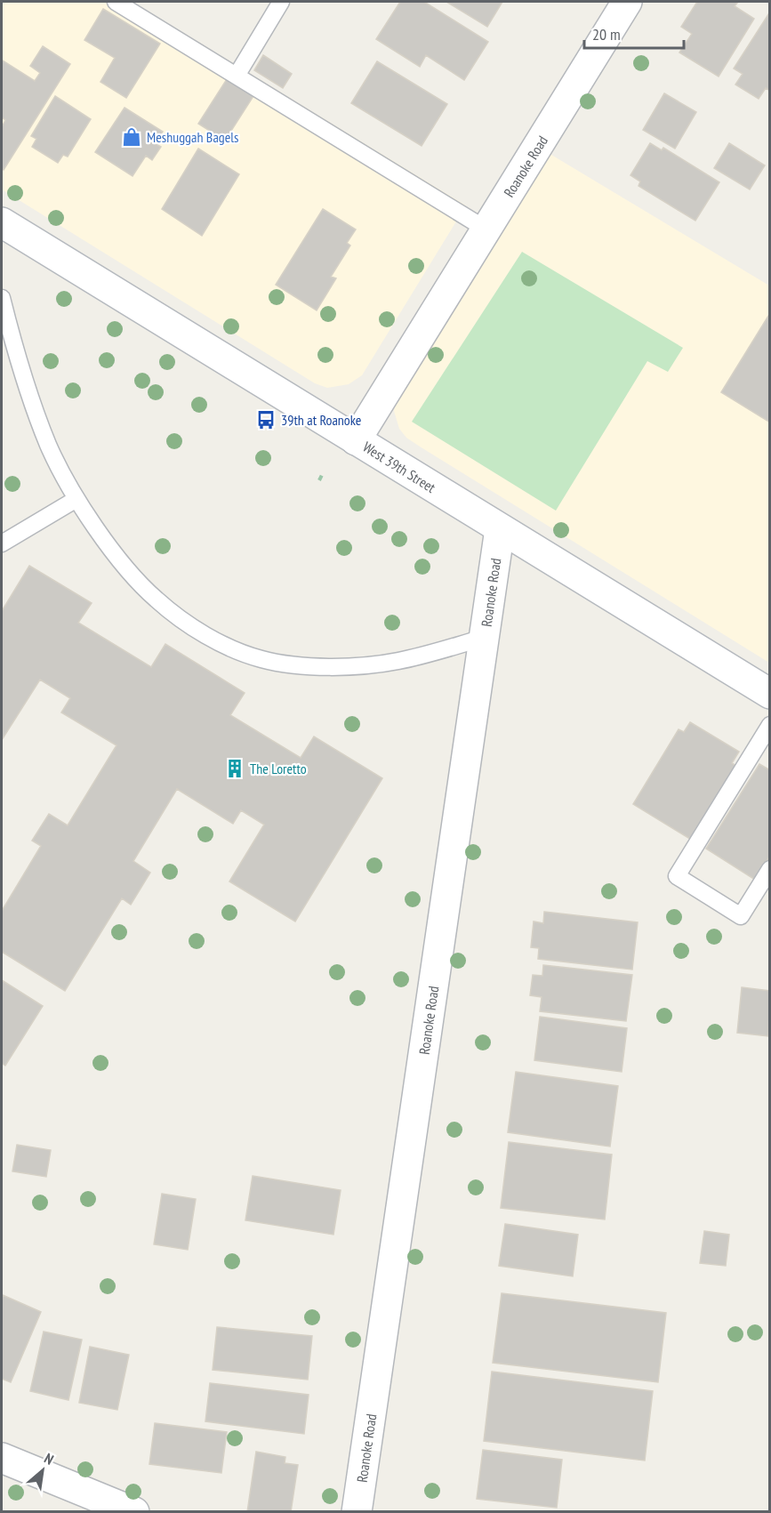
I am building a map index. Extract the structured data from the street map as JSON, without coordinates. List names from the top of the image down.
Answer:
{
  "streets": {
    "street": ["Roanoke Road", "West 39th Street"]
  },
  "crossings": [
    ["Roanoke Road", "West 39th Street"]
  ],
  "places": {
    "shop": ["Meshuggah Bagels"],
    "bus stop": ["39th at Roanoke"],
    "building": ["The Loretto"]
  },
  "scale_bar": "20 m",
  "north": "top right"
}
